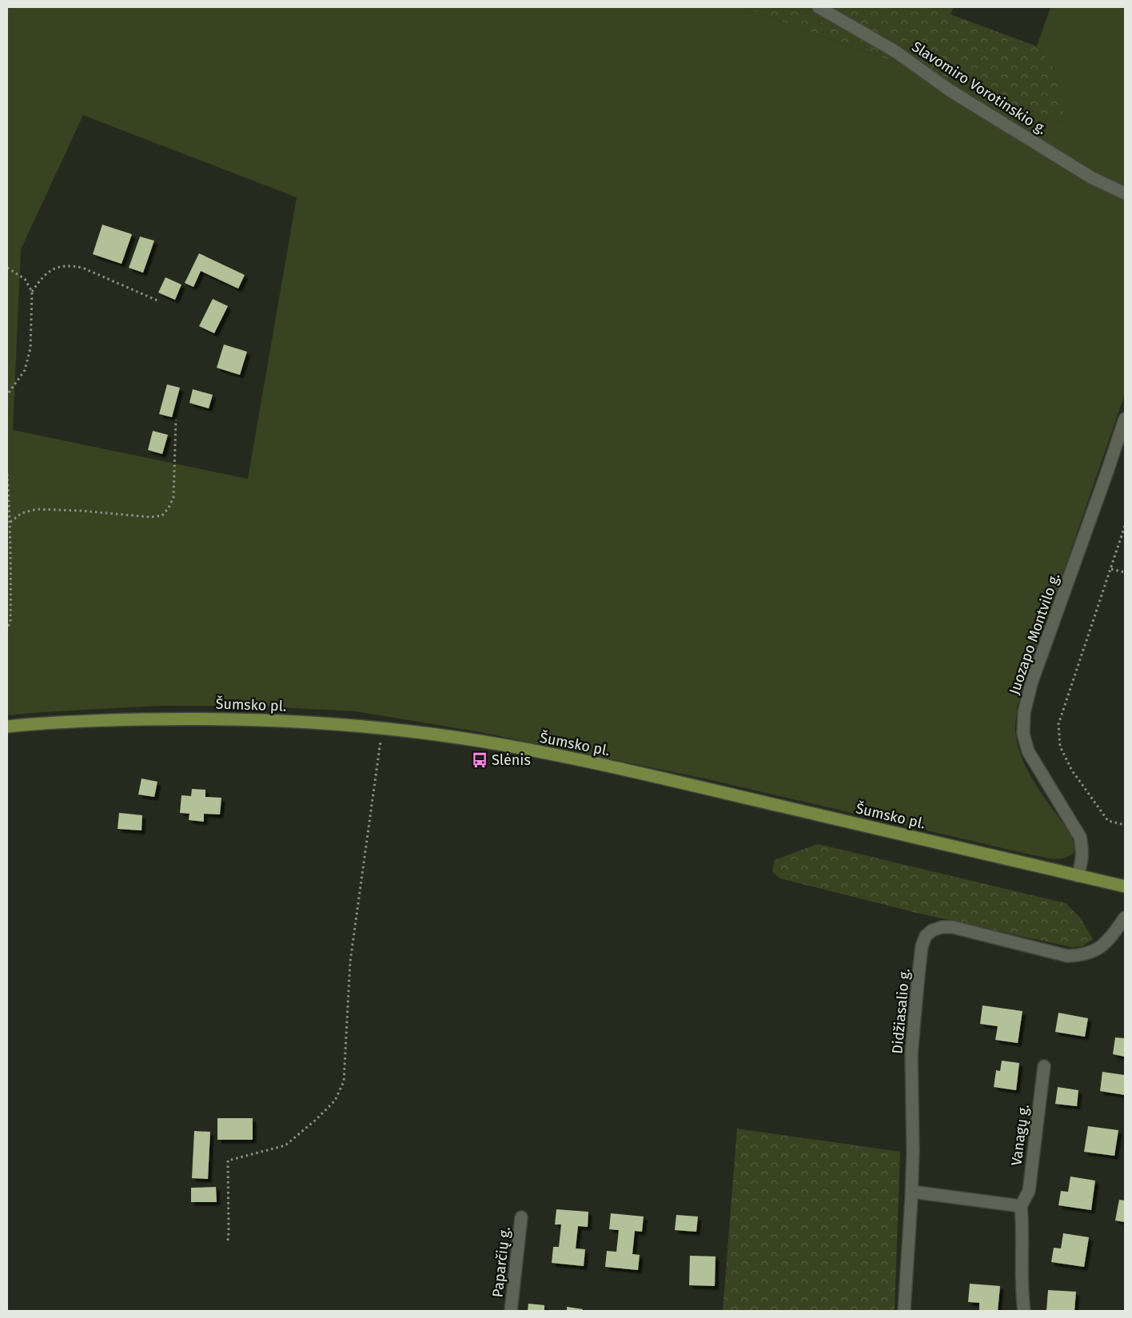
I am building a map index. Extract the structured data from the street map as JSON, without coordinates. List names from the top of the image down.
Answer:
{
  "streets": {
    "main road": ["Šumsko pl."],
    "street": [
      "Slavomiro Vorotinskio g.",
      "Juozapo Montvilo g.",
      "Didžiasalio g.",
      "Vanagų g.",
      "Paparčių g."
    ]
  },
  "crossings": [
    ["Juozapo Montvilo g.", "Šumsko pl."]
  ],
  "places": {
    "bus stop": ["Slėnis"]
  }
}
